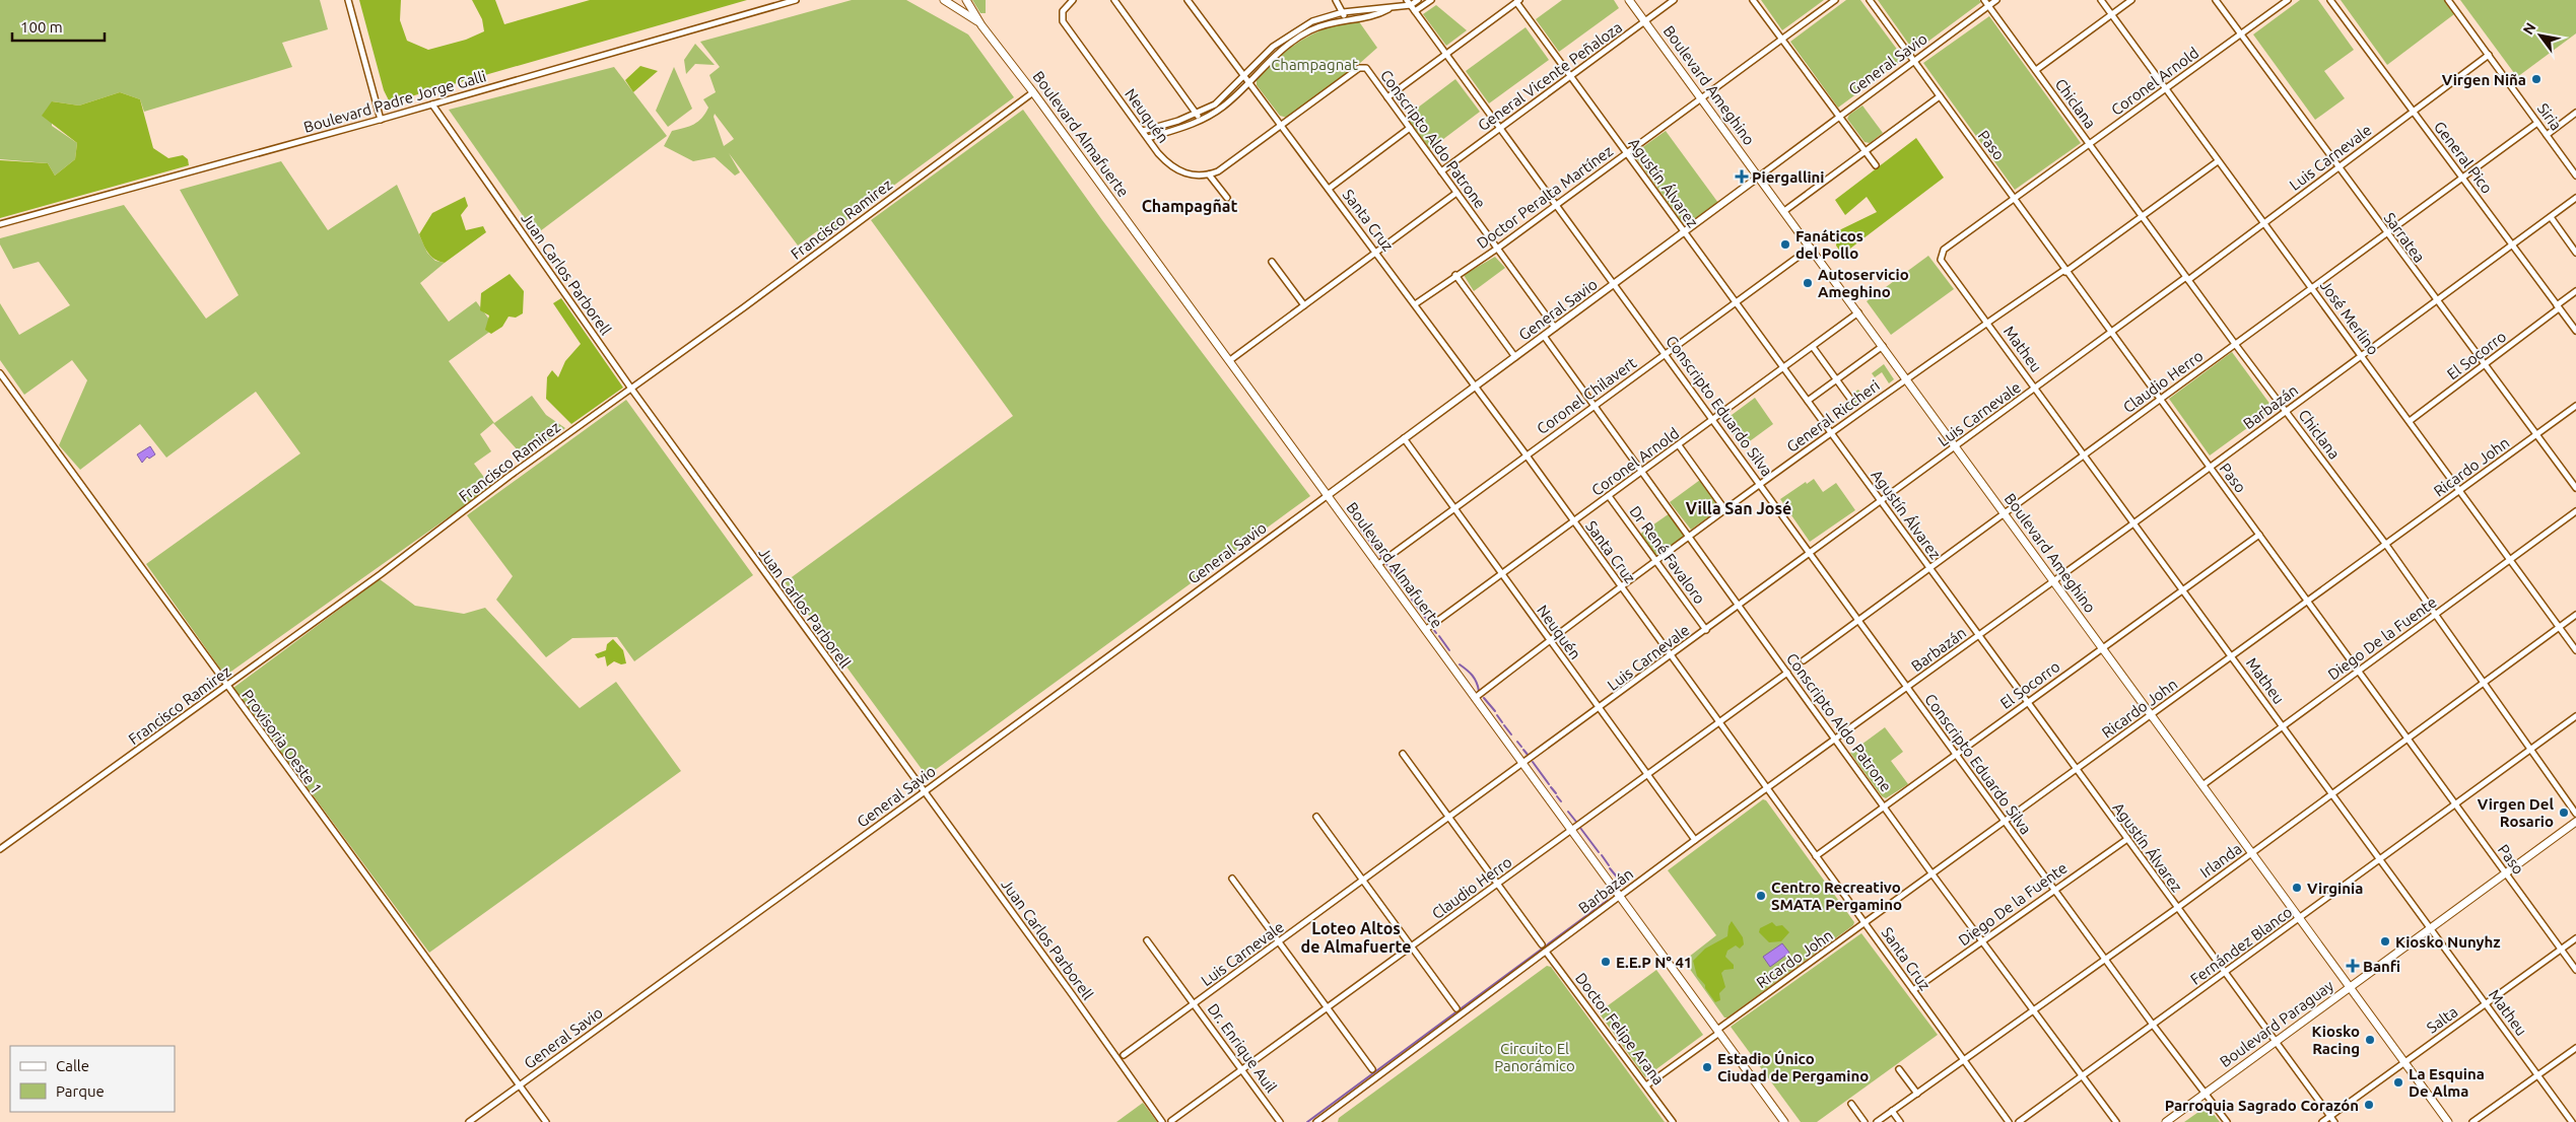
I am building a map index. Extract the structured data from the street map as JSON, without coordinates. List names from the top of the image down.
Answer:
{
  "streets": {
    "main road": ["Boulevard Ameghino", "Boulevard Almafuerte", "Boulevard Paraguay"],
    "street": [
      "General Savio",
      "General Vicente Peñaloza",
      "Coronel Arnold",
      "Boulevard Padre Jorge Galli",
      "Chiclana",
      "Neuquén",
      "Siria",
      "Conscripto Aldo Patrone",
      "Paso",
      "Luis Carnevale",
      "General Pico",
      "Agustín Álvarez",
      "Doctor Peralta Martínez",
      "Francisco Ramirez",
      "Santa Cruz",
      "Sarratea",
      "Juan Carlos Parborell",
      "José Merlino",
      "Matheu",
      "El Socorro",
      "Claudio Herro",
      "Coronel Chilavert",
      "Conscripto Eduardo Silva",
      "Barbazán",
      "General Riccheri",
      "Ricardo John",
      "Dr René Favaloro",
      "Diego De la Fuente",
      "Provisoria Oeste 1",
      "Irlanda",
      "Fernández Blanco",
      "Salta",
      "Doctor Felipe Arana",
      "Dr. Enrique Auil"
    ]
  },
  "crossings": [
    ["General Savio", "Boulevard Ameghino"],
    ["General Savio", "Chiclana"],
    ["General Savio", "Neuquén"],
    ["General Savio", "Boulevard Almafuerte"],
    ["General Savio", "Conscripto Aldo Patrone"],
    ["General Savio", "Paso"],
    ["General Savio", "Agustín Álvarez"],
    ["General Savio", "Santa Cruz"],
    ["General Savio", "Juan Carlos Parborell"],
    ["General Savio", "Conscripto Eduardo Silva"],
    ["General Savio", "Provisoria Oeste 1"],
    ["General Vicente Peñaloza", "Boulevard Ameghino"],
    ["General Vicente Peñaloza", "Conscripto Aldo Patrone"],
    ["General Vicente Peñaloza", "Agustín Álvarez"],
    ["General Vicente Peñaloza", "Conscripto Eduardo Silva"],
    ["Coronel Arnold", "Boulevard Ameghino"],
    ["Coronel Arnold", "Chiclana"],
    ["Coronel Arnold", "Neuquén"],
    ["Coronel Arnold", "Boulevard Almafuerte"],
    ["Coronel Arnold", "Conscripto Aldo Patrone"],
    ["Coronel Arnold", "Paso"],
    ["Coronel Arnold", "Agustín Álvarez"],
    ["Coronel Arnold", "Santa Cruz"],
    ["Coronel Arnold", "Sarratea"],
    ["Coronel Arnold", "José Merlino"],
    ["Coronel Arnold", "Matheu"],
    ["Coronel Arnold", "Conscripto Eduardo Silva"],
    ["Coronel Arnold", "Dr René Favaloro"],
    ["Boulevard Ameghino", "Luis Carnevale"],
    ["Boulevard Ameghino", "Doctor Peralta Martínez"],
    ["Boulevard Ameghino", "El Socorro"],
    ["Boulevard Ameghino", "Claudio Herro"],
    ["Boulevard Ameghino", "Coronel Chilavert"],
    ["Boulevard Ameghino", "Barbazán"],
    ["Boulevard Ameghino", "General Riccheri"],
    ["Boulevard Ameghino", "Ricardo John"],
    ["Boulevard Ameghino", "Diego De la Fuente"],
    ["Boulevard Ameghino", "Irlanda"],
    ["Boulevard Ameghino", "Fernández Blanco"],
    ["Boulevard Ameghino", "Salta"],
    ["Boulevard Ameghino", "Boulevard Paraguay"],
    ["Boulevard Padre Jorge Galli", "Juan Carlos Parborell"],
    ["Chiclana", "Luis Carnevale"],
    ["Chiclana", "Claudio Herro"],
    ["Chiclana", "Barbazán"],
    ["Chiclana", "General Riccheri"],
    ["Chiclana", "Ricardo John"],
    ["Chiclana", "Diego De la Fuente"],
    ["Chiclana", "Irlanda"],
    ["Chiclana", "Fernández Blanco"],
    ["Neuquén", "Luis Carnevale"],
    ["Neuquén", "Claudio Herro"],
    ["Neuquén", "Coronel Chilavert"],
    ["Neuquén", "Barbazán"],
    ["Neuquén", "General Riccheri"],
    ["Siria", "Luis Carnevale"],
    ["Siria", "Claudio Herro"],
    ["Boulevard Almafuerte", "Luis Carnevale"],
    ["Boulevard Almafuerte", "Francisco Ramirez"],
    ["Boulevard Almafuerte", "Claudio Herro"],
    ["Boulevard Almafuerte", "Coronel Chilavert"],
    ["Boulevard Almafuerte", "Barbazán"],
    ["Boulevard Almafuerte", "General Riccheri"],
    ["Boulevard Almafuerte", "Ricardo John"],
    ["Conscripto Aldo Patrone", "Luis Carnevale"],
    ["Conscripto Aldo Patrone", "Doctor Peralta Martínez"],
    ["Conscripto Aldo Patrone", "Santa Cruz"],
    ["Conscripto Aldo Patrone", "El Socorro"],
    ["Conscripto Aldo Patrone", "Claudio Herro"],
    ["Conscripto Aldo Patrone", "Coronel Chilavert"],
    ["Conscripto Aldo Patrone", "Barbazán"],
    ["Conscripto Aldo Patrone", "General Riccheri"],
    ["Conscripto Aldo Patrone", "Ricardo John"],
    ["Conscripto Aldo Patrone", "Diego De la Fuente"],
    ["Conscripto Aldo Patrone", "Irlanda"],
    ["Conscripto Aldo Patrone", "Fernández Blanco"],
    ["Paso", "Luis Carnevale"],
    ["Paso", "El Socorro"],
    ["Paso", "Claudio Herro"],
    ["Paso", "Barbazán"],
    ["Paso", "General Riccheri"],
    ["Paso", "Ricardo John"],
    ["Paso", "Diego De la Fuente"],
    ["Paso", "Irlanda"],
    ["Paso", "Fernández Blanco"],
    ["Paso", "Salta"],
    ["Paso", "Boulevard Paraguay"],
    ["Luis Carnevale", "General Pico"],
    ["Luis Carnevale", "Agustín Álvarez"],
    ["Luis Carnevale", "Santa Cruz"],
    ["Luis Carnevale", "Sarratea"],
    ["Luis Carnevale", "José Merlino"],
    ["Luis Carnevale", "Matheu"],
    ["Luis Carnevale", "Conscripto Eduardo Silva"],
    ["Luis Carnevale", "Dr René Favaloro"],
    ["Luis Carnevale", "Dr. Enrique Auil"],
    ["General Pico", "El Socorro"],
    ["General Pico", "Claudio Herro"],
    ["General Pico", "Barbazán"],
    ["Agustín Álvarez", "Doctor Peralta Martínez"],
    ["Agustín Álvarez", "El Socorro"],
    ["Agustín Álvarez", "Claudio Herro"],
    ["Agustín Álvarez", "Coronel Chilavert"],
    ["Agustín Álvarez", "Barbazán"],
    ["Agustín Álvarez", "General Riccheri"],
    ["Agustín Álvarez", "Ricardo John"],
    ["Agustín Álvarez", "Diego De la Fuente"],
    ["Agustín Álvarez", "Irlanda"],
    ["Agustín Álvarez", "Fernández Blanco"],
    ["Agustín Álvarez", "Salta"],
    ["Agustín Álvarez", "Boulevard Paraguay"],
    ["Doctor Peralta Martínez", "Santa Cruz"],
    ["Doctor Peralta Martínez", "Conscripto Eduardo Silva"],
    ["Francisco Ramirez", "Juan Carlos Parborell"],
    ["Francisco Ramirez", "Provisoria Oeste 1"],
    ["Santa Cruz", "El Socorro"],
    ["Santa Cruz", "Claudio Herro"],
    ["Santa Cruz", "Coronel Chilavert"],
    ["Santa Cruz", "Barbazán"],
    ["Santa Cruz", "General Riccheri"],
    ["Santa Cruz", "Ricardo John"],
    ["Santa Cruz", "Diego De la Fuente"],
    ["Santa Cruz", "Irlanda"],
    ["Sarratea", "El Socorro"],
    ["Sarratea", "Claudio Herro"],
    ["Sarratea", "Barbazán"],
    ["Sarratea", "Ricardo John"],
    ["José Merlino", "El Socorro"],
    ["José Merlino", "Claudio Herro"],
    ["José Merlino", "Barbazán"],
    ["José Merlino", "General Riccheri"],
    ["José Merlino", "Ricardo John"],
    ["José Merlino", "Diego De la Fuente"],
    ["José Merlino", "Irlanda"],
    ["Matheu", "El Socorro"],
    ["Matheu", "Claudio Herro"],
    ["Matheu", "Barbazán"],
    ["Matheu", "General Riccheri"],
    ["Matheu", "Ricardo John"],
    ["Matheu", "Diego De la Fuente"],
    ["Matheu", "Irlanda"],
    ["Matheu", "Fernández Blanco"],
    ["Matheu", "Salta"],
    ["Matheu", "Boulevard Paraguay"],
    ["El Socorro", "Conscripto Eduardo Silva"],
    ["Claudio Herro", "Conscripto Eduardo Silva"],
    ["Claudio Herro", "Dr. Enrique Auil"],
    ["Coronel Chilavert", "Conscripto Eduardo Silva"],
    ["Conscripto Eduardo Silva", "Barbazán"],
    ["Conscripto Eduardo Silva", "General Riccheri"],
    ["Conscripto Eduardo Silva", "Ricardo John"],
    ["Conscripto Eduardo Silva", "Diego De la Fuente"],
    ["Conscripto Eduardo Silva", "Irlanda"],
    ["Conscripto Eduardo Silva", "Fernández Blanco"],
    ["Conscripto Eduardo Silva", "Boulevard Paraguay"],
    ["Barbazán", "Doctor Felipe Arana"],
    ["General Riccheri", "Dr René Favaloro"],
    ["Ricardo John", "Doctor Felipe Arana"]
  ],
  "districts": ["Champagñat", "Villa San José", "Loteo Altos de Almafuerte"],
  "parks": ["Champagnat", "Circuito El Panorámico"],
  "places": {
    "other": [
      "Virgen Niña",
      "Fanáticos del Pollo",
      "Autoservicio Ameghino",
      "Virgen Del Rosario",
      "Virginia",
      "Centro Recreativo SMATA Pergamino",
      "Kiosko Nunyhz",
      "E.E.P N° 41",
      "Kiosko Racing",
      "Estadio Único Ciudad de Pergamino",
      "La Esquina De Alma",
      "Parroquia Sagrado Corazón"
    ],
    "health": ["Piergallini", "Banfi"]
  },
  "legend": ["Calle", "Parque"],
  "scale_bar": "100 m",
  "north": "top left"
}
